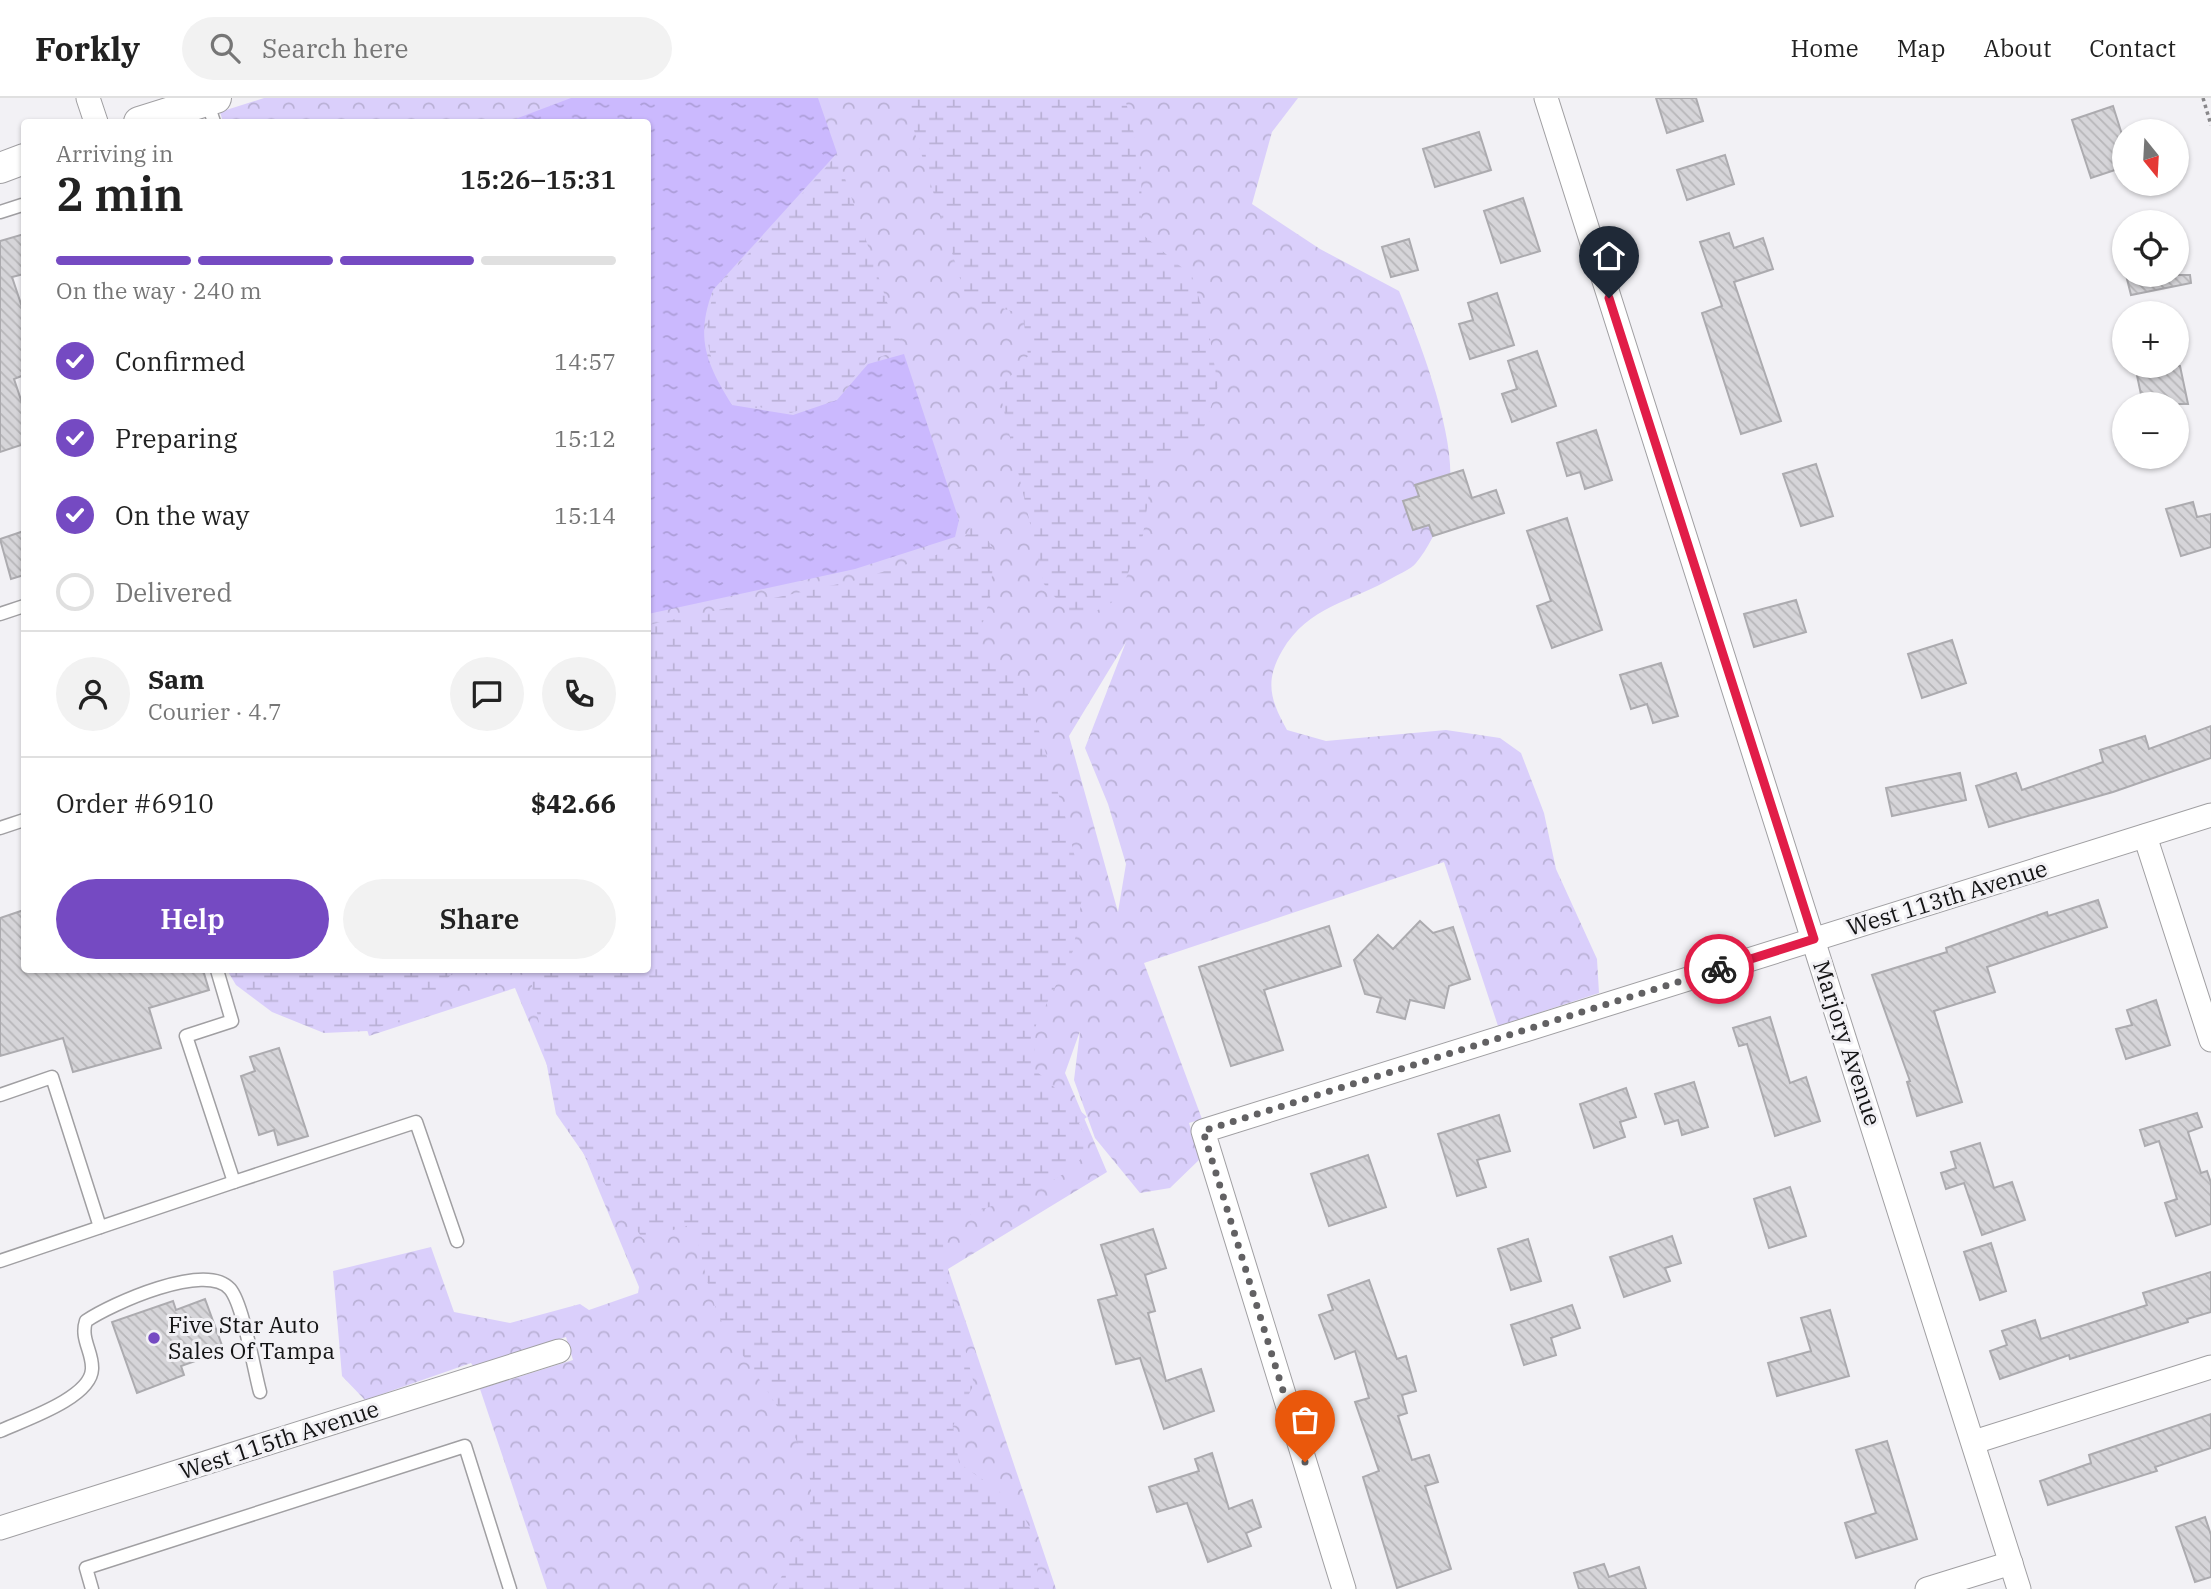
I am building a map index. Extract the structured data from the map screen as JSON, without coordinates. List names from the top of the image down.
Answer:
{
  "streets": {
    "street": ["West 113th Avenue", "Marjory Avenue", "West 115th Avenue"]
  },
  "crossings": [
    ["West 113th Avenue", "Marjory Avenue"]
  ],
  "places": ["Five Star Auto Sales Of Tampa"],
  "north": "bottom",
  "page": {
    "header": "Forkly",
    "search": "Search here",
    "nav": [
      "Home",
      "Map",
      "About",
      "Contact"
    ],
    "map_buttons": ["+", "−"],
    "heading": ["2 min", "Arriving in", "15:26–15:31"],
    "panel": [
      "Sam",
      "Courier · 4.7",
      "Order #6910",
      "$42.66"
    ],
    "bar": "On the way · 240 m",
    "list": [
      ["Confirmed", "14:57"],
      ["Preparing", "15:12"],
      ["On the way", "15:14"],
      "Delivered"
    ],
    "buttons": ["Help", "Share"]
  }
}
